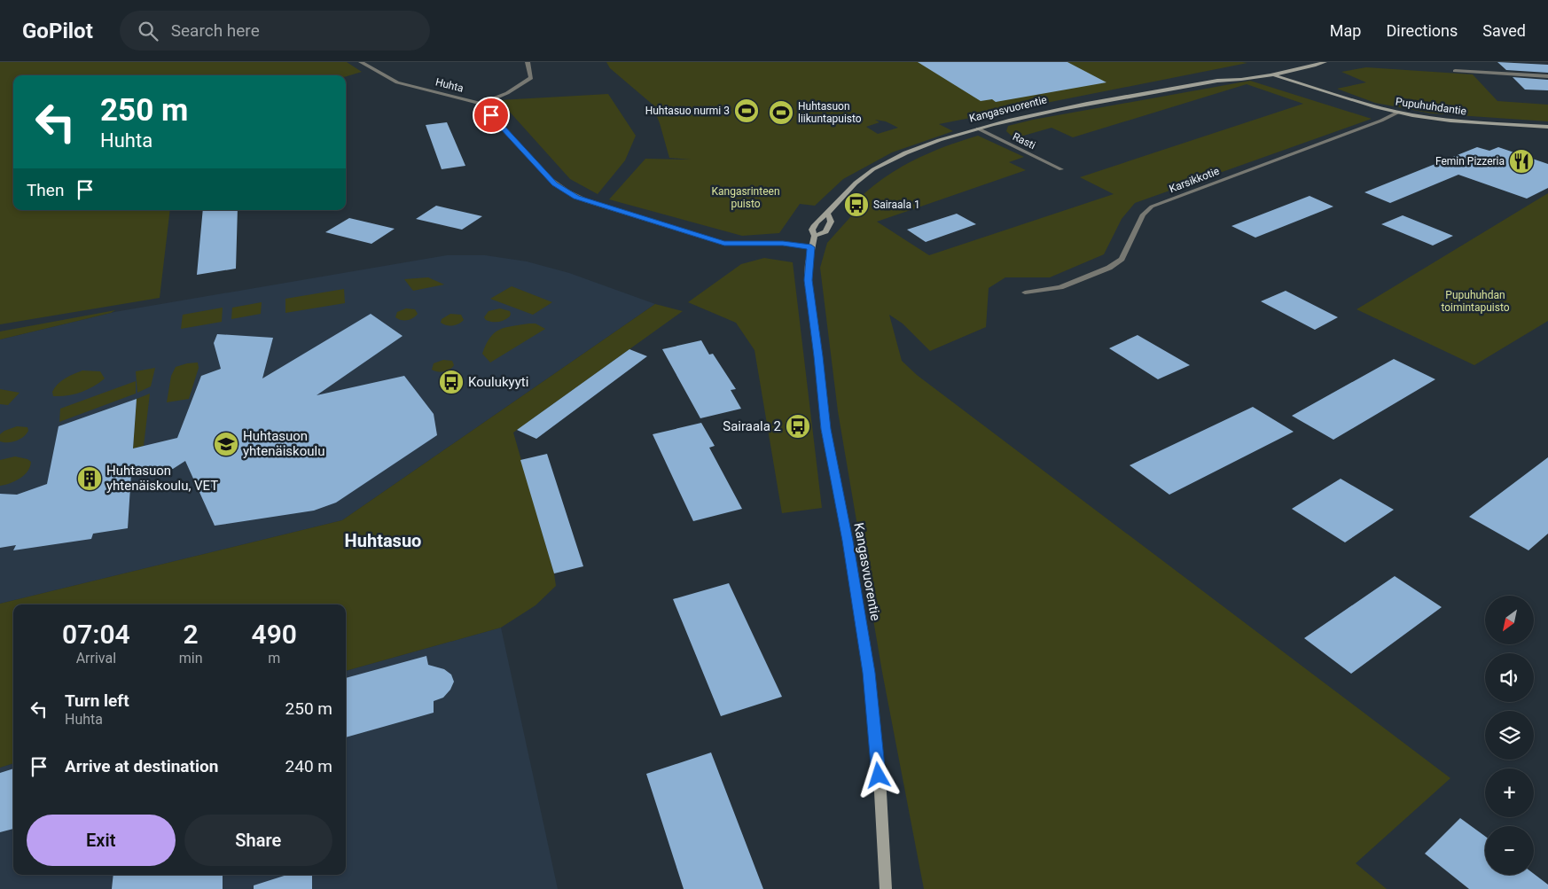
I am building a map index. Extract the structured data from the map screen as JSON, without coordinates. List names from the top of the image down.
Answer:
{
  "streets": {
    "main road": ["Pupuhuhdantie", "Kangasvuorentie"],
    "street": ["Huhta", "Rasti", "Karsikkotie"]
  },
  "crossings": [
    ["Pupuhuhdantie", "Kangasvuorentie"],
    ["Pupuhuhdantie", "Karsikkotie"],
    ["Kangasvuorentie", "Rasti"]
  ],
  "districts": ["Huhtasuo"],
  "parks": ["Kangasrinteen puisto", "Pupuhuhdan toimintapuisto"],
  "places": {
    "sports": ["Huhtasuo nurmi 3", "Huhtasuon liikuntapuisto"],
    "restaurant": ["Femin Pizzeria"],
    "bus stop": ["Sairaala 1", "Koulukyyti", "Sairaala 2"],
    "school or university": ["Huhtasuon yhtenäiskoulu"],
    "building": ["Huhtasuon yhtenäiskoulu, VET"]
  },
  "north": "bottom left",
  "page": {
    "header": "GoPilot",
    "search": "Search here",
    "nav": ["Map", "Directions", "Saved"],
    "turn": ["250 m", "Huhta"],
    "then": "Then",
    "map_buttons": ["+", "−"],
    "eta": [
      "07:04",
      "Arrival",
      "2",
      "min",
      "490",
      "m"
    ],
    "list": [
      {
        "name": "Turn left",
        "note": "Huhta",
        "value": "250 m"
      },
      {
        "name": "Arrive at destination",
        "value": "240 m"
      }
    ],
    "buttons": ["Exit", "Share"]
  }
}
